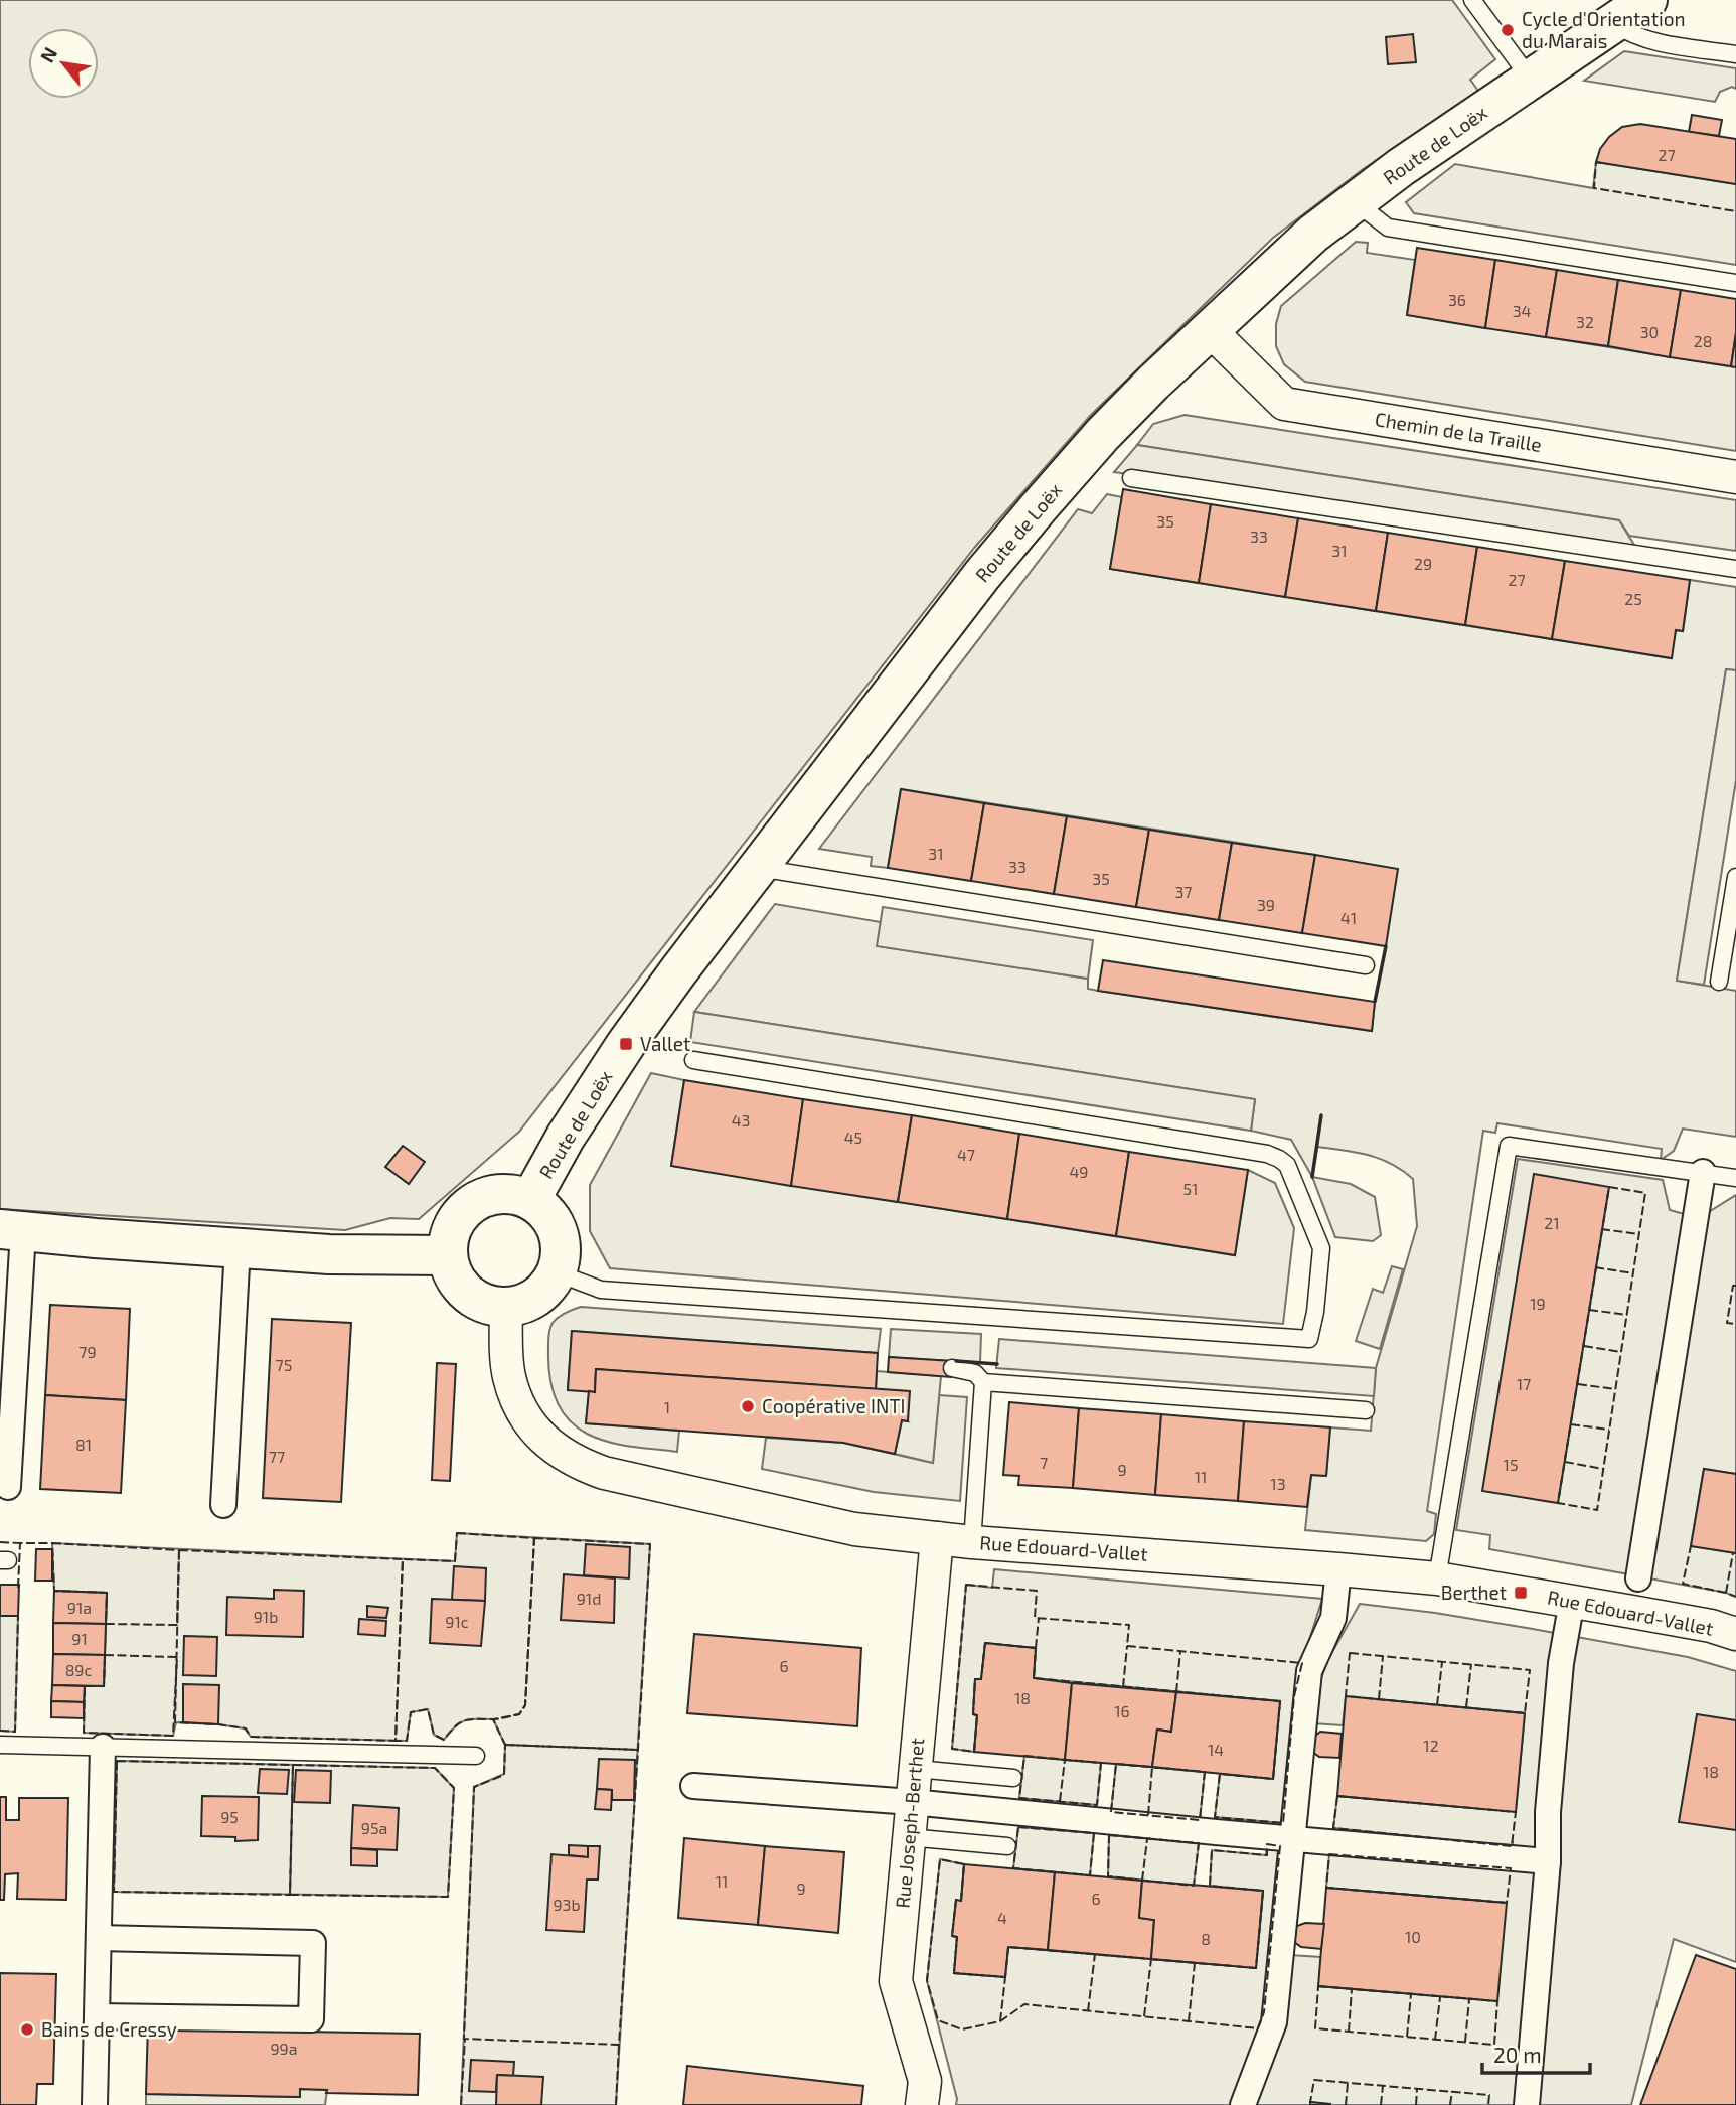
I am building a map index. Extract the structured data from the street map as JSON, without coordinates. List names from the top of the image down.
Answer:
{
  "streets": {
    "street": [
      "Route de Loëx",
      "Chemin de la Traille",
      "Rue Edouard-Vallet",
      "Rue Joseph-Berthet"
    ]
  },
  "crossings": [
    ["Route de Loëx", "Chemin de la Traille"],
    ["Route de Loëx", "Rue Edouard-Vallet"],
    ["Rue Edouard-Vallet", "Rue Joseph-Berthet"]
  ],
  "places": {
    "other": ["Cycle d'Orientation du Marais", "Coopérative INTI", "Bains de Cressy"],
    "transit": ["Vallet", "Berthet"]
  },
  "house_numbers": [
    "27",
    "36",
    "34",
    "32",
    "30",
    "28",
    "35",
    "33",
    "31",
    "29",
    "27",
    "25",
    "31",
    "33",
    "35",
    "37",
    "39",
    "41",
    "43",
    "45",
    "47",
    "49",
    "51",
    "21",
    "19",
    "79",
    "75",
    "17",
    "1",
    "81",
    "77",
    "7",
    "15",
    "9",
    "11",
    "13",
    "91d",
    "91a",
    "91b",
    "91c",
    "91",
    "6",
    "89c",
    "18",
    "16",
    "12",
    "14",
    "18",
    "95",
    "95a",
    "11",
    "9",
    "6",
    "93b",
    "4",
    "10",
    "8",
    "99a"
  ],
  "scale_bar": "20 m",
  "north": "top left"
}
